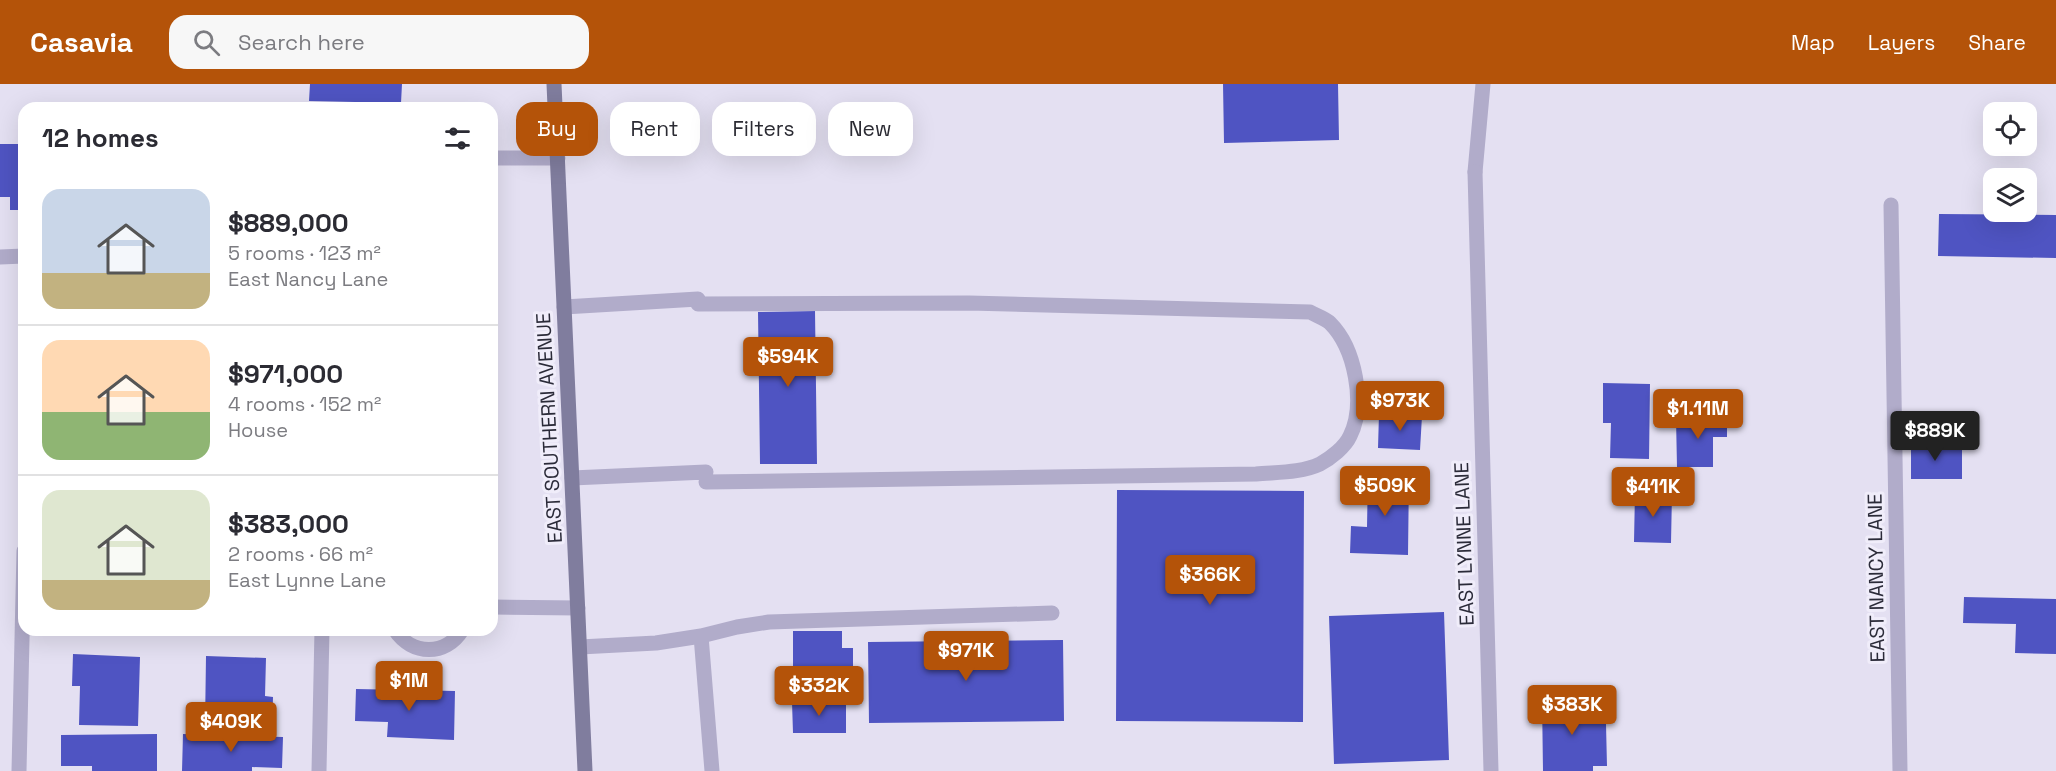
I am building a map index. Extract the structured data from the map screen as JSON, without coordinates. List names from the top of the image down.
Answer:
{
  "streets": {
    "main road": ["EAST SOUTHERN AVENUE"],
    "street": ["EAST LYNNE LANE", "EAST NANCY LANE"]
  },
  "page": {
    "header": "Casavia",
    "search": "Search here",
    "nav": ["Map", "Layers", "Share"],
    "chip": [
      "Buy",
      "Rent",
      "Filters",
      "New"
    ],
    "heading": "12 homes",
    "list": [
      {
        "name": "$889,000",
        "note": "5 rooms · 123 m² · East Nancy Lane"
      },
      {
        "name": "$971,000",
        "note": "4 rooms · 152 m² · House"
      },
      {
        "name": "$383,000",
        "note": "2 rooms · 66 m² · East Lynne Lane"
      }
    ],
    "price": [
      "$594K",
      "$973K",
      "$1.11M",
      "$889K",
      "$509K",
      "$411K",
      "$366K",
      "$971K",
      "$1M",
      "$332K",
      "$383K",
      "$409K"
    ]
  }
}
